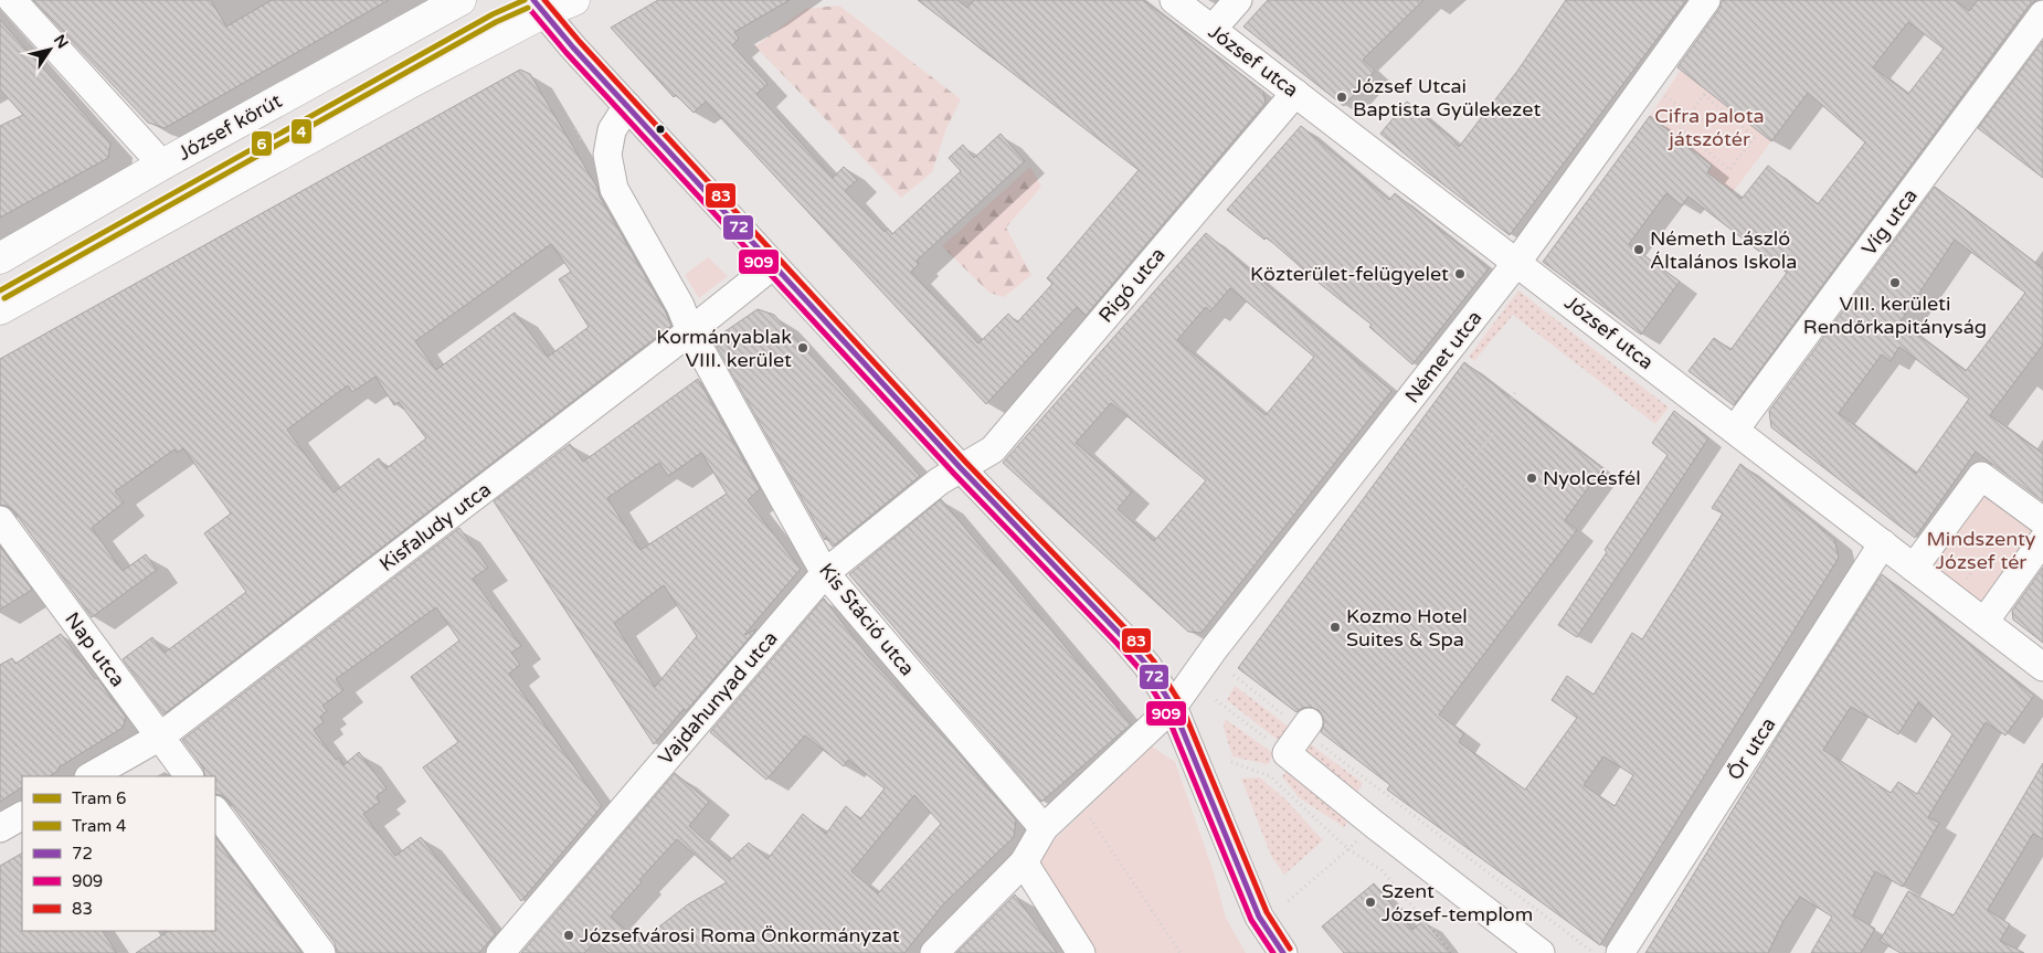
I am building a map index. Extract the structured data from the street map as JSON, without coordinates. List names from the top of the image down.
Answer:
{
  "streets": {
    "main road": ["József körút"],
    "street": [
      "József utca",
      "Víg utca",
      "Rigó utca",
      "Német utca",
      "Kisfaludy utca",
      "Kis Stáció utca",
      "Nap utca",
      "Vajdahunyad utca",
      "Őr utca"
    ]
  },
  "crossings": [
    ["József utca", "Víg utca"],
    ["József utca", "Rigó utca"],
    ["József utca", "Német utca"],
    ["József utca", "Őr utca"],
    ["Rigó utca", "Vajdahunyad utca"],
    ["Német utca", "Kis Stáció utca"],
    ["Kisfaludy utca", "Kis Stáció utca"],
    ["Kisfaludy utca", "Nap utca"],
    ["Kis Stáció utca", "Vajdahunyad utca"]
  ],
  "parks": ["Cifra palota játszótér", "Mindszenty József tér"],
  "places": [
    "József Utcai Baptista Gyülekezet",
    "Németh László Általános Iskola",
    "Közterület-felügyelet",
    "VIII. kerületi Rendőrkapitányság",
    "Kormányablak VIII. kerület",
    "Nyolcésfél",
    "Kozmo Hotel Suites & Spa",
    "Szent József-templom",
    "Józsefvárosi Roma Önkormányzat"
  ],
  "lines": [
    "tram line 6",
    "transit line 72",
    "transit line 83",
    "transit line 909",
    "tram line 4"
  ],
  "legend": [
    "Tram 6",
    "Tram 4",
    "72",
    "909",
    "83"
  ],
  "north": "top right"
}
